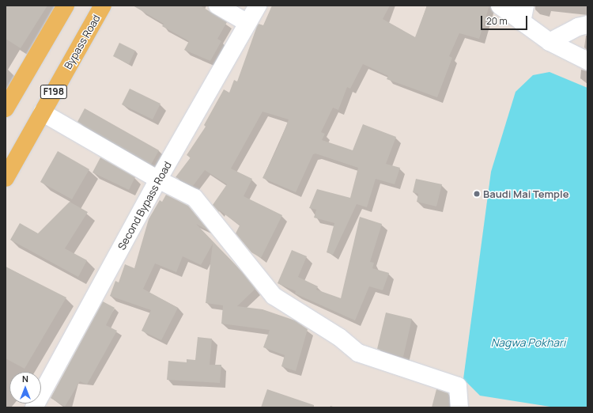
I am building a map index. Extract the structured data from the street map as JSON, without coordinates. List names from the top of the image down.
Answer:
{
  "streets": {
    "main road": ["Bypass Road", "F198"],
    "street": ["Second Bypass Road"]
  },
  "water": ["Nagwa Pokhari"],
  "places": ["Baudi Mai Temple"],
  "scale_bar": "20 m",
  "north": "top"
}
